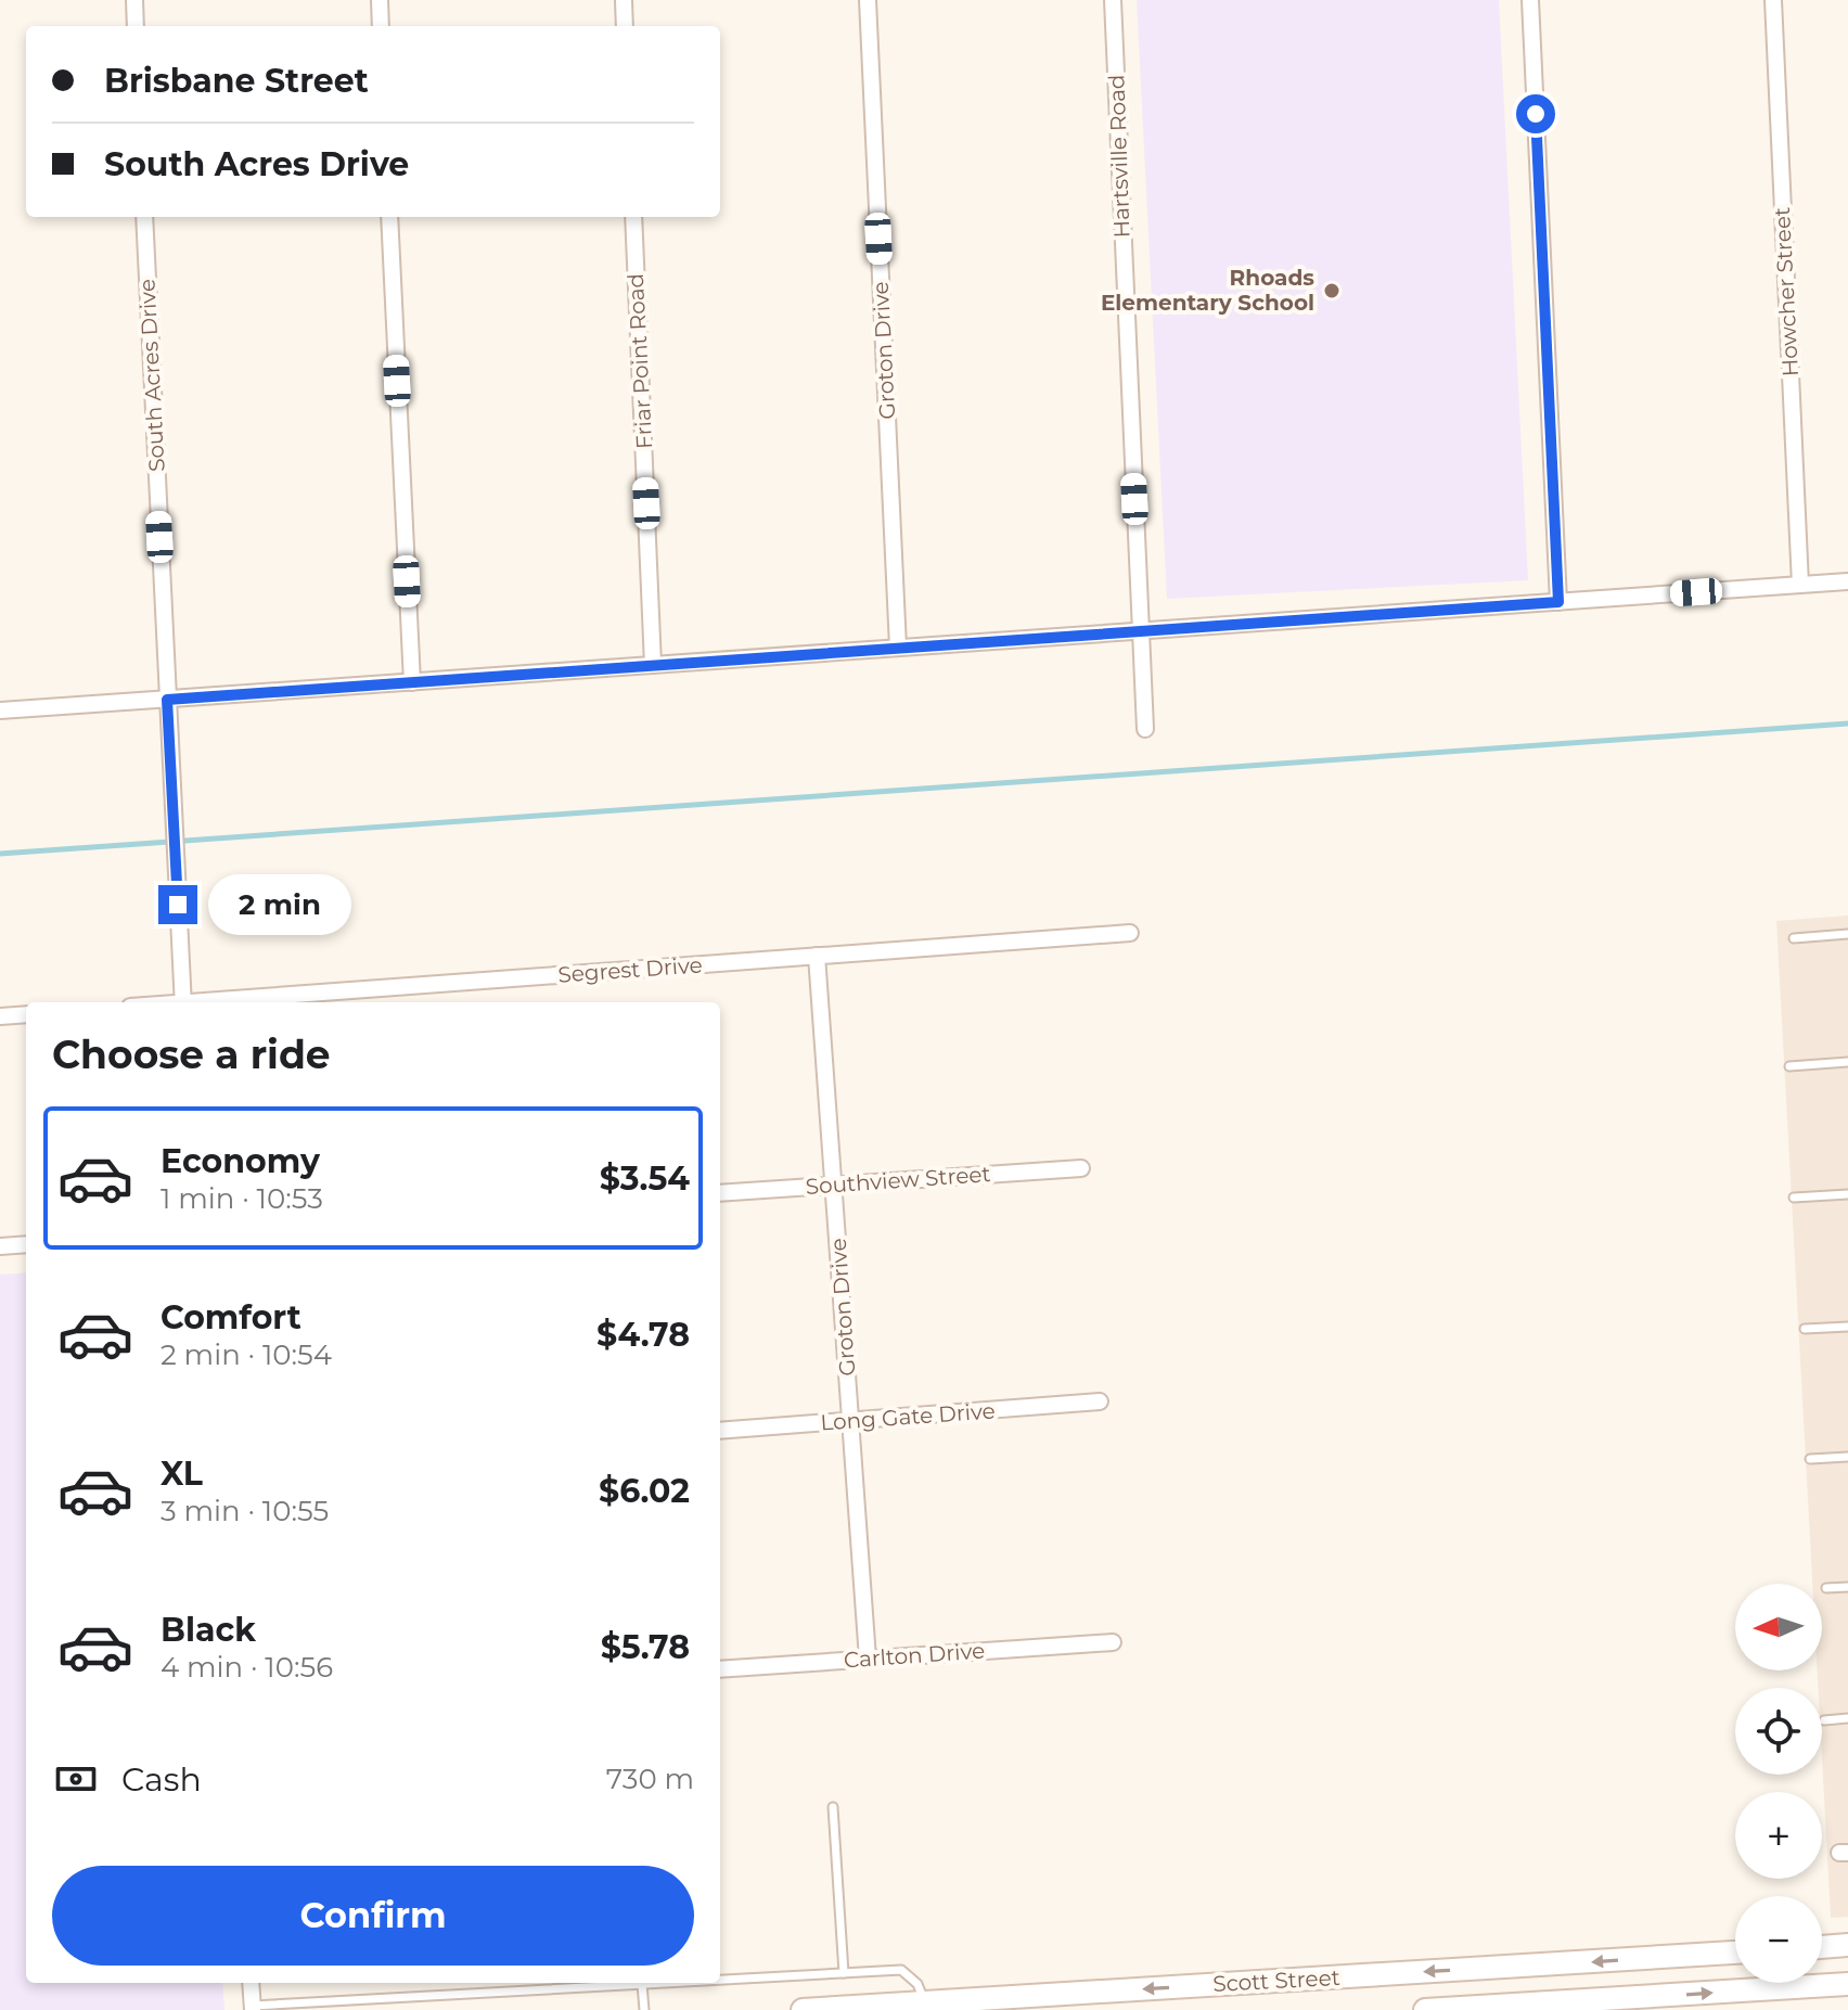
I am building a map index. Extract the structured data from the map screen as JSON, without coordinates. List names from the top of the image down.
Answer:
{
  "streets": {
    "main road": ["Scott Street"],
    "street": [
      "Hartsville Road",
      "Howcher Street",
      "Groton Drive",
      "Friar Point Road",
      "South Acres Drive",
      "Segrest Drive",
      "Southview Street",
      "Long Gate Drive",
      "Carlton Drive"
    ]
  },
  "crossings": [
    ["Groton Drive", "Segrest Drive"],
    ["Groton Drive", "Southview Street"],
    ["Groton Drive", "Long Gate Drive"],
    ["Groton Drive", "Carlton Drive"]
  ],
  "places": ["Rhoads Elementary School"],
  "north": "left",
  "page": {
    "banner": ["Brisbane Street", "South Acres Drive"],
    "bubble": "2 min",
    "heading": "Choose a ride",
    "list": [
      {
        "name": "Economy",
        "note": "1 min · 10:53",
        "value": "$3.54"
      },
      {
        "name": "Comfort",
        "note": "2 min · 10:54",
        "value": "$4.78"
      },
      {
        "name": "XL",
        "note": "3 min · 10:55",
        "value": "$6.02"
      },
      {
        "name": "Black",
        "note": "4 min · 10:56",
        "value": "$5.78"
      }
    ],
    "map_buttons": ["+", "−"],
    "pay": ["Cash", "730 m"],
    "buttons": "Confirm"
  }
}
